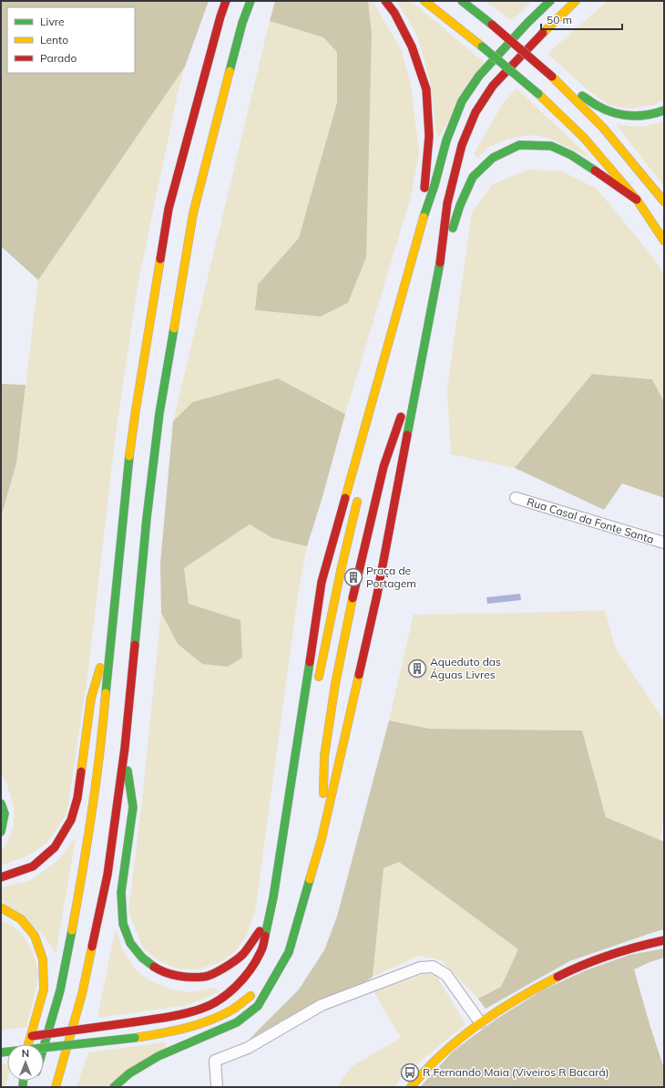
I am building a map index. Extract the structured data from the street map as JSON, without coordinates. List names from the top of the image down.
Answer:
{
  "streets": {
    "street": ["Rua Casal da Fonte Santa"]
  },
  "places": {
    "building": ["Praça de Portagem", "Aqueduto das Águas Livres"],
    "bus stop": ["R Fernando Maia (Viveiros R Bacará)"]
  },
  "legend": ["Livre", "Lento", "Parado"],
  "scale_bar": "50 m",
  "north": "top"
}
